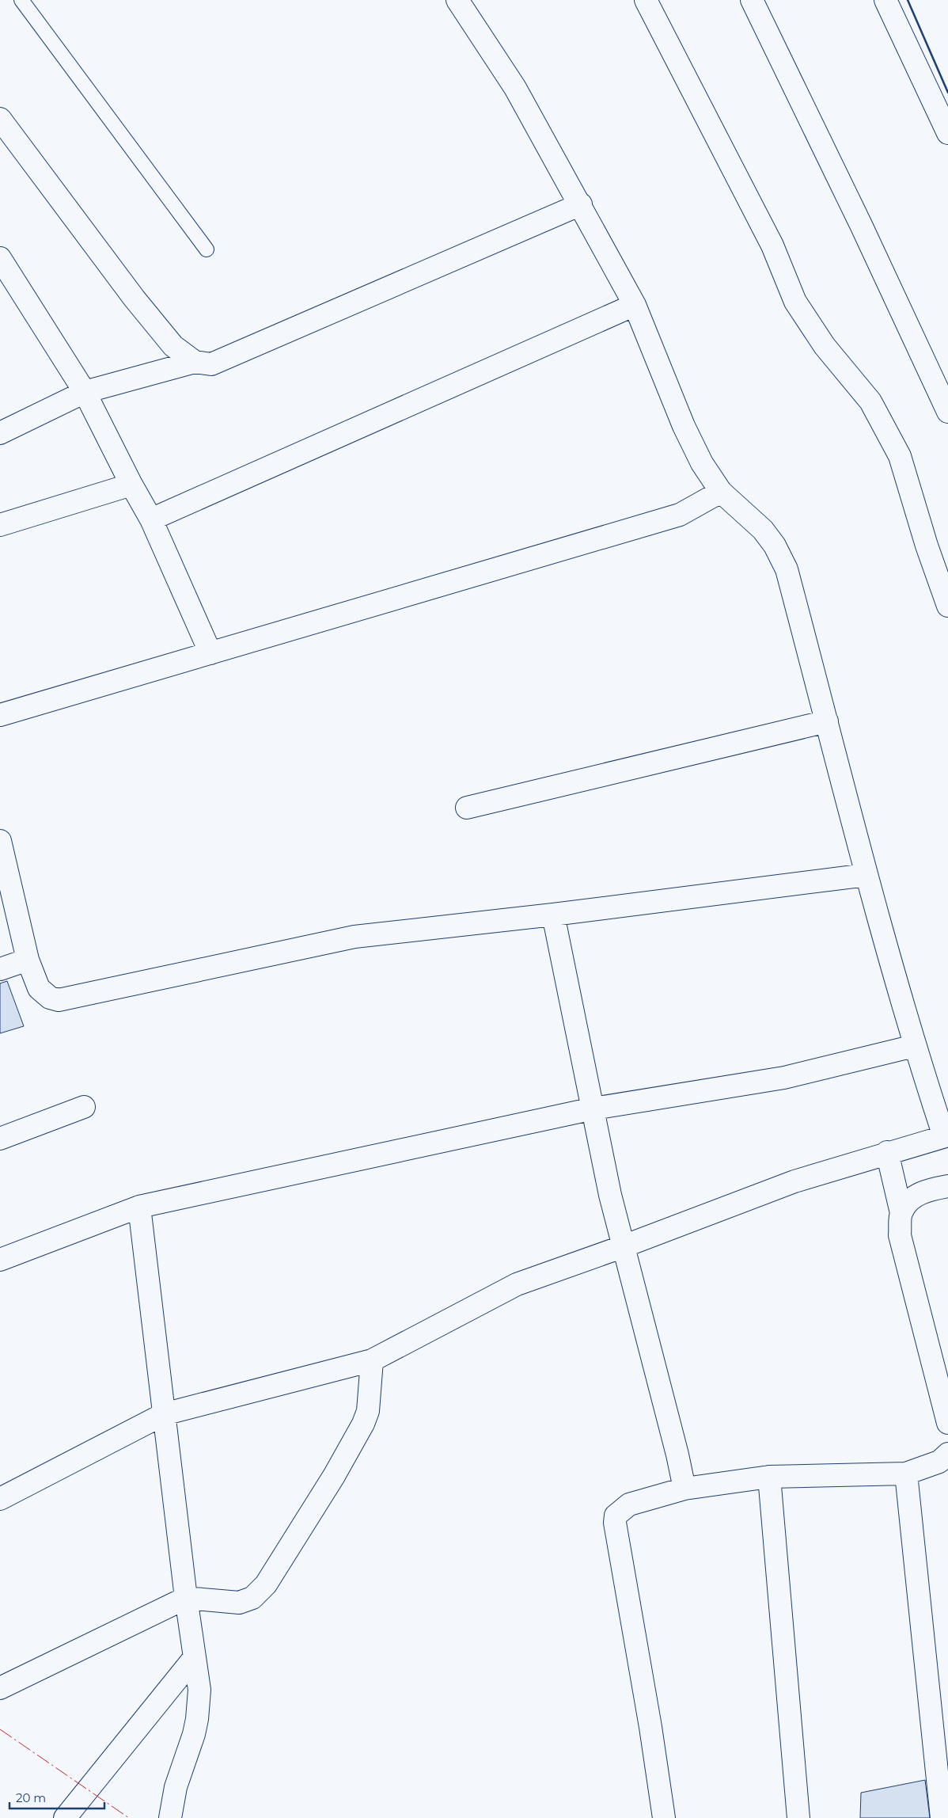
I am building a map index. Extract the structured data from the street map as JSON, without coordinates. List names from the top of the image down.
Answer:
{
  "scale_bar": "20 m"
}
